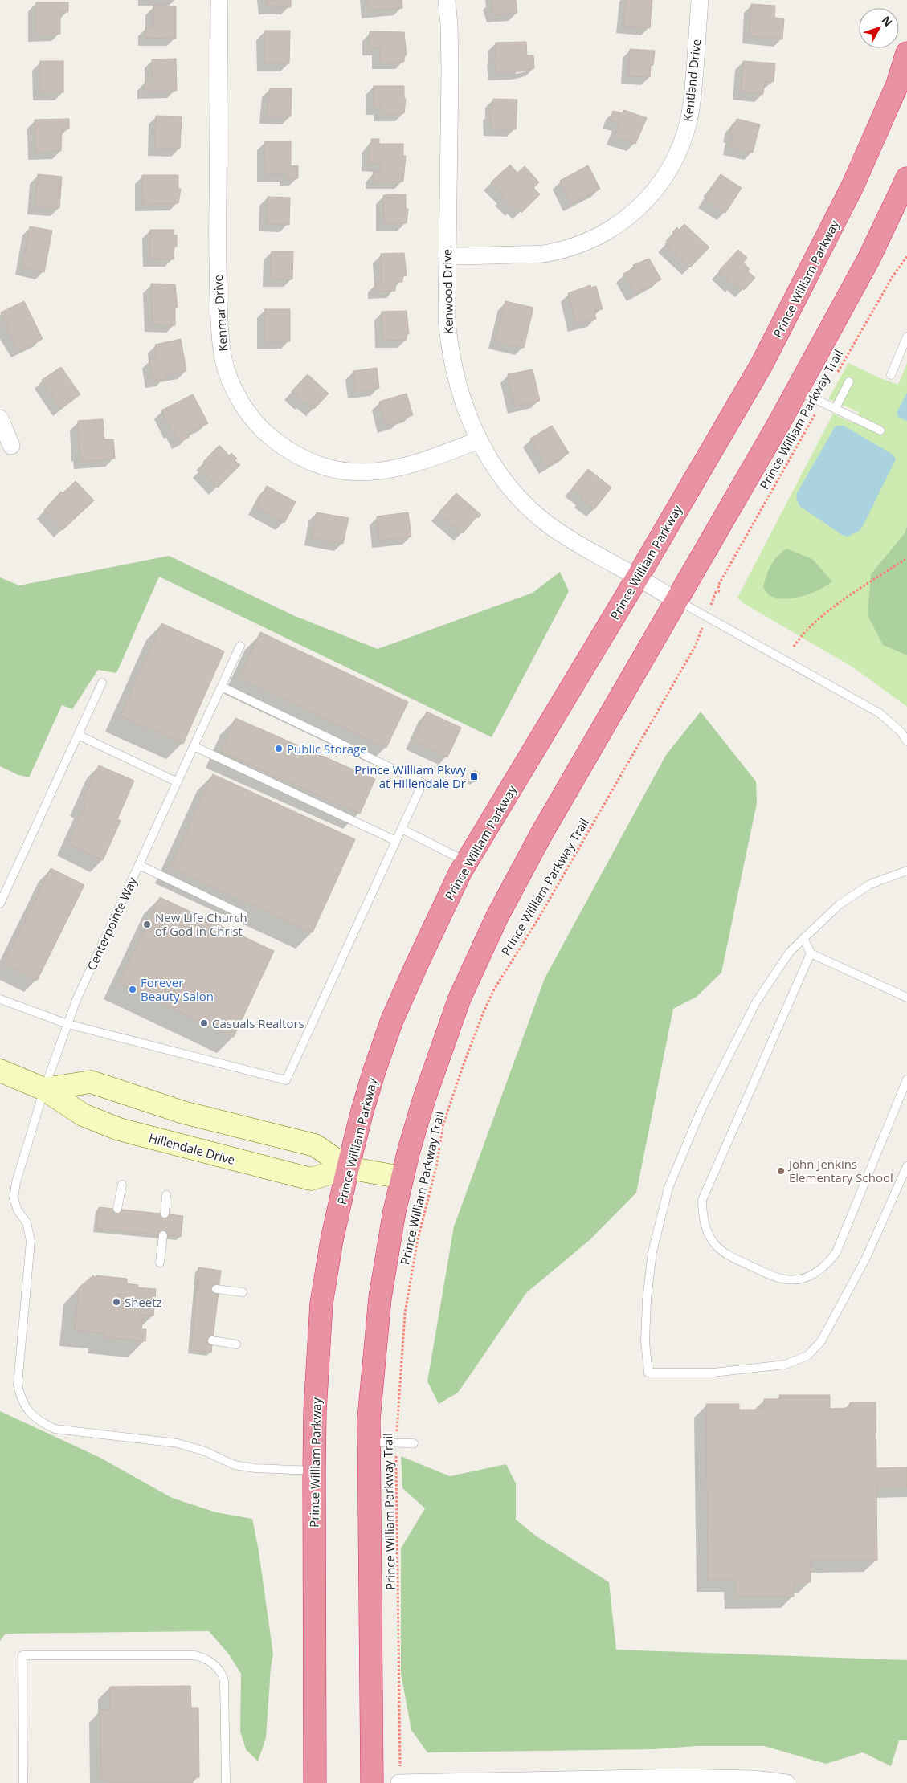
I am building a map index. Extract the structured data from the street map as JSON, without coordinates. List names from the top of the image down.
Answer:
{
  "streets": {
    "highway": ["Prince William Parkway"],
    "main road": ["Hillendale Drive"],
    "street": ["Kentland Drive", "Kenwood Drive", "Kenmar Drive"],
    "lane": ["Centerpointe Way"],
    "path": ["Prince William Parkway Trail"]
  },
  "crossings": [
    ["Kentland Drive", "Kenwood Drive"],
    ["Prince William Parkway", "Kenwood Drive"],
    ["Prince William Parkway", "Centerpointe Way"],
    ["Prince William Parkway", "Hillendale Drive"],
    ["Kenwood Drive", "Kenmar Drive"],
    ["Centerpointe Way", "Hillendale Drive"]
  ],
  "places": {
    "other": [
      "Public Storage",
      "New Life Church of God in Christ",
      "Forever Beauty Salon",
      "Casuals Realtors",
      "John Jenkins Elementary School",
      "Sheetz"
    ],
    "transit": ["Prince William Pkwy at Hillendale Dr"]
  },
  "north": "top right"
}
